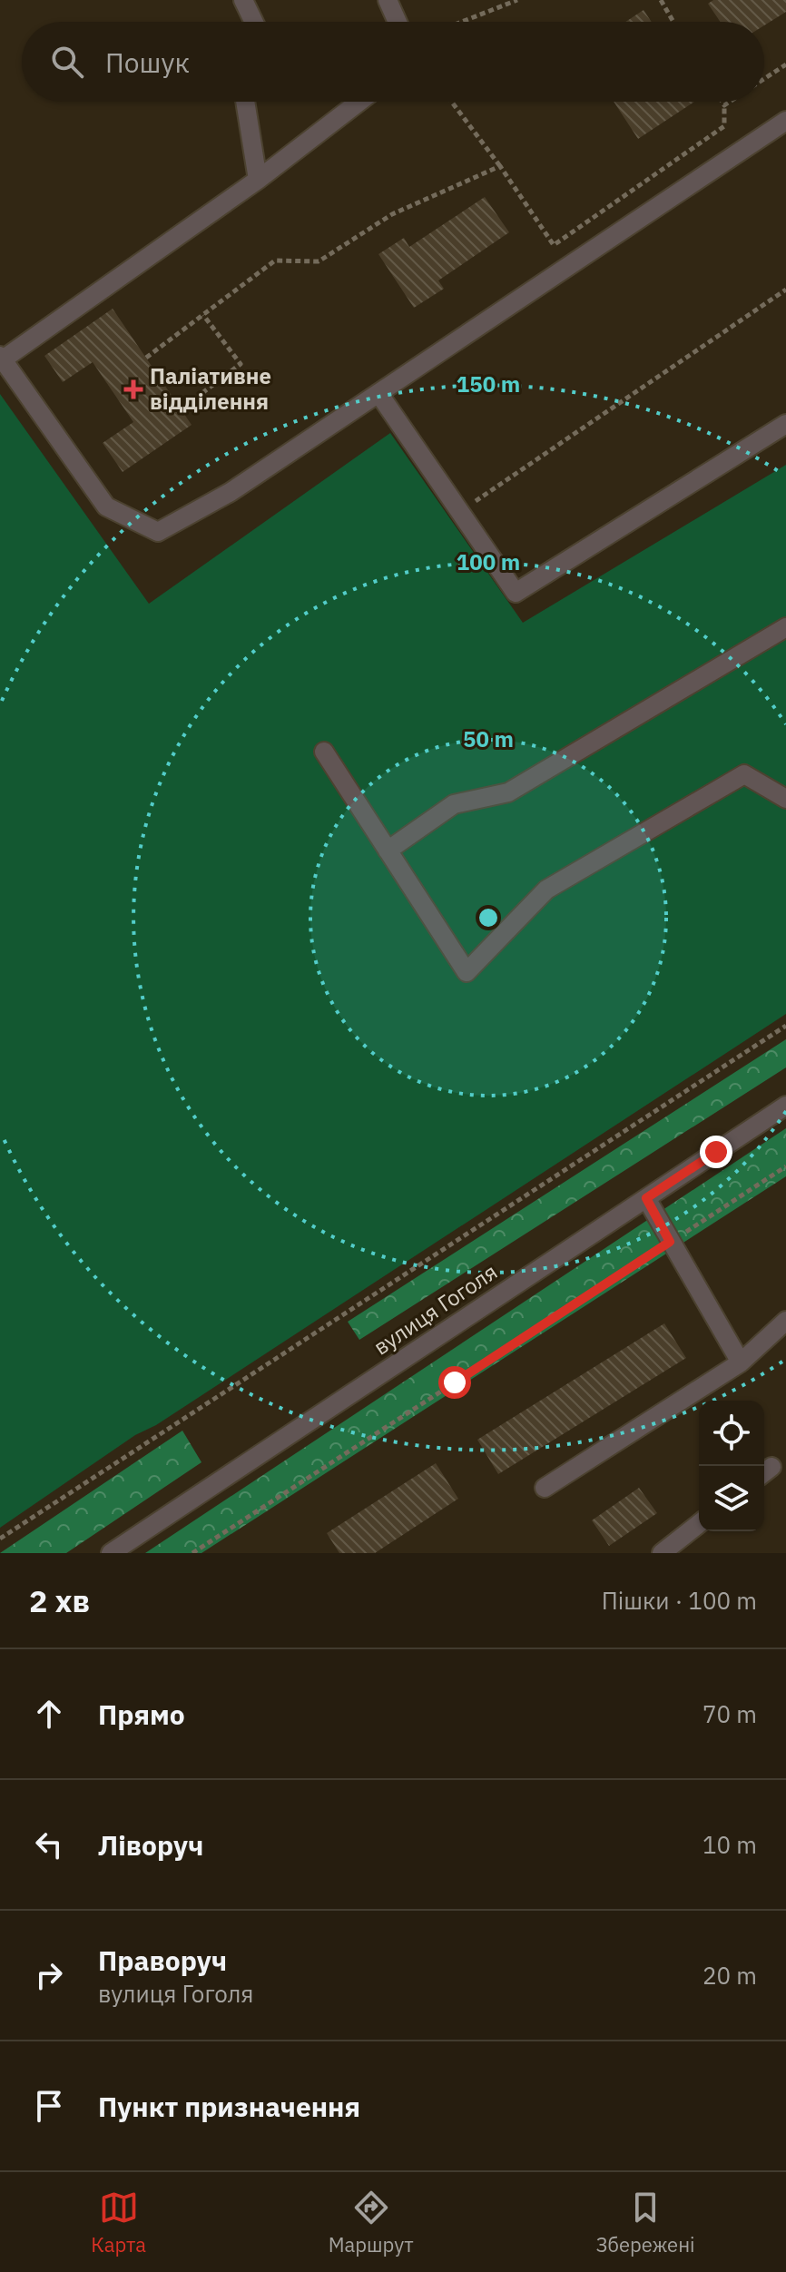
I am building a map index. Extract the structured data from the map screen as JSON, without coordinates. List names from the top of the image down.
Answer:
{
  "streets": {
    "street": ["вулиця Гоголя"]
  },
  "places": {
    "health": ["Паліативне відділення"]
  },
  "page": {
    "search": "Пошук",
    "heading": ["2 хв", "Пішки · 100 m"],
    "list": [
      ["Прямо", "70 m"],
      ["Ліворуч", "10 m"],
      ["Праворуч", "вулиця Гоголя", "20 m"],
      "Пункт призначення"
    ],
    "nav": ["Карта", "Маршрут", "Збережені"]
  },
  "rings": ["150 m", "100 m", "50 m"]
}
